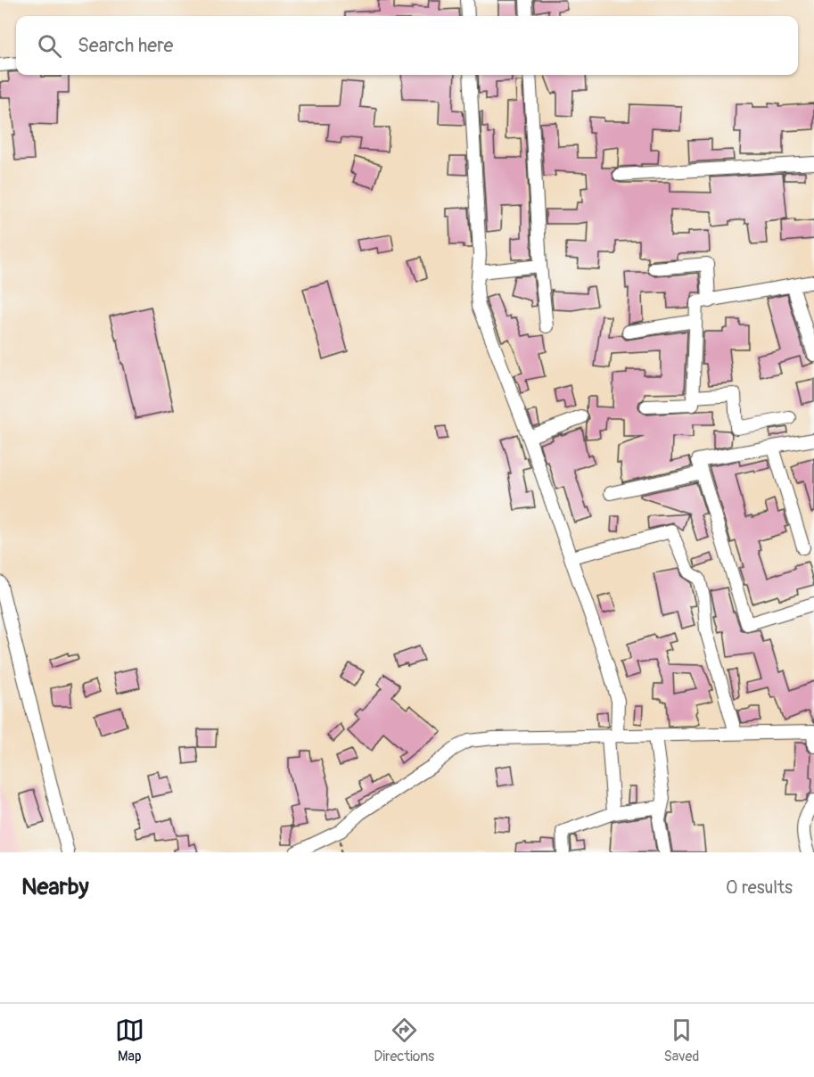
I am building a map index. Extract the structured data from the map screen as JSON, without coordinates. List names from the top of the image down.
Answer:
{
  "page": {
    "search": "Search here",
    "heading": ["Nearby", "0 results"],
    "nav": ["Map", "Directions", "Saved"]
  }
}
